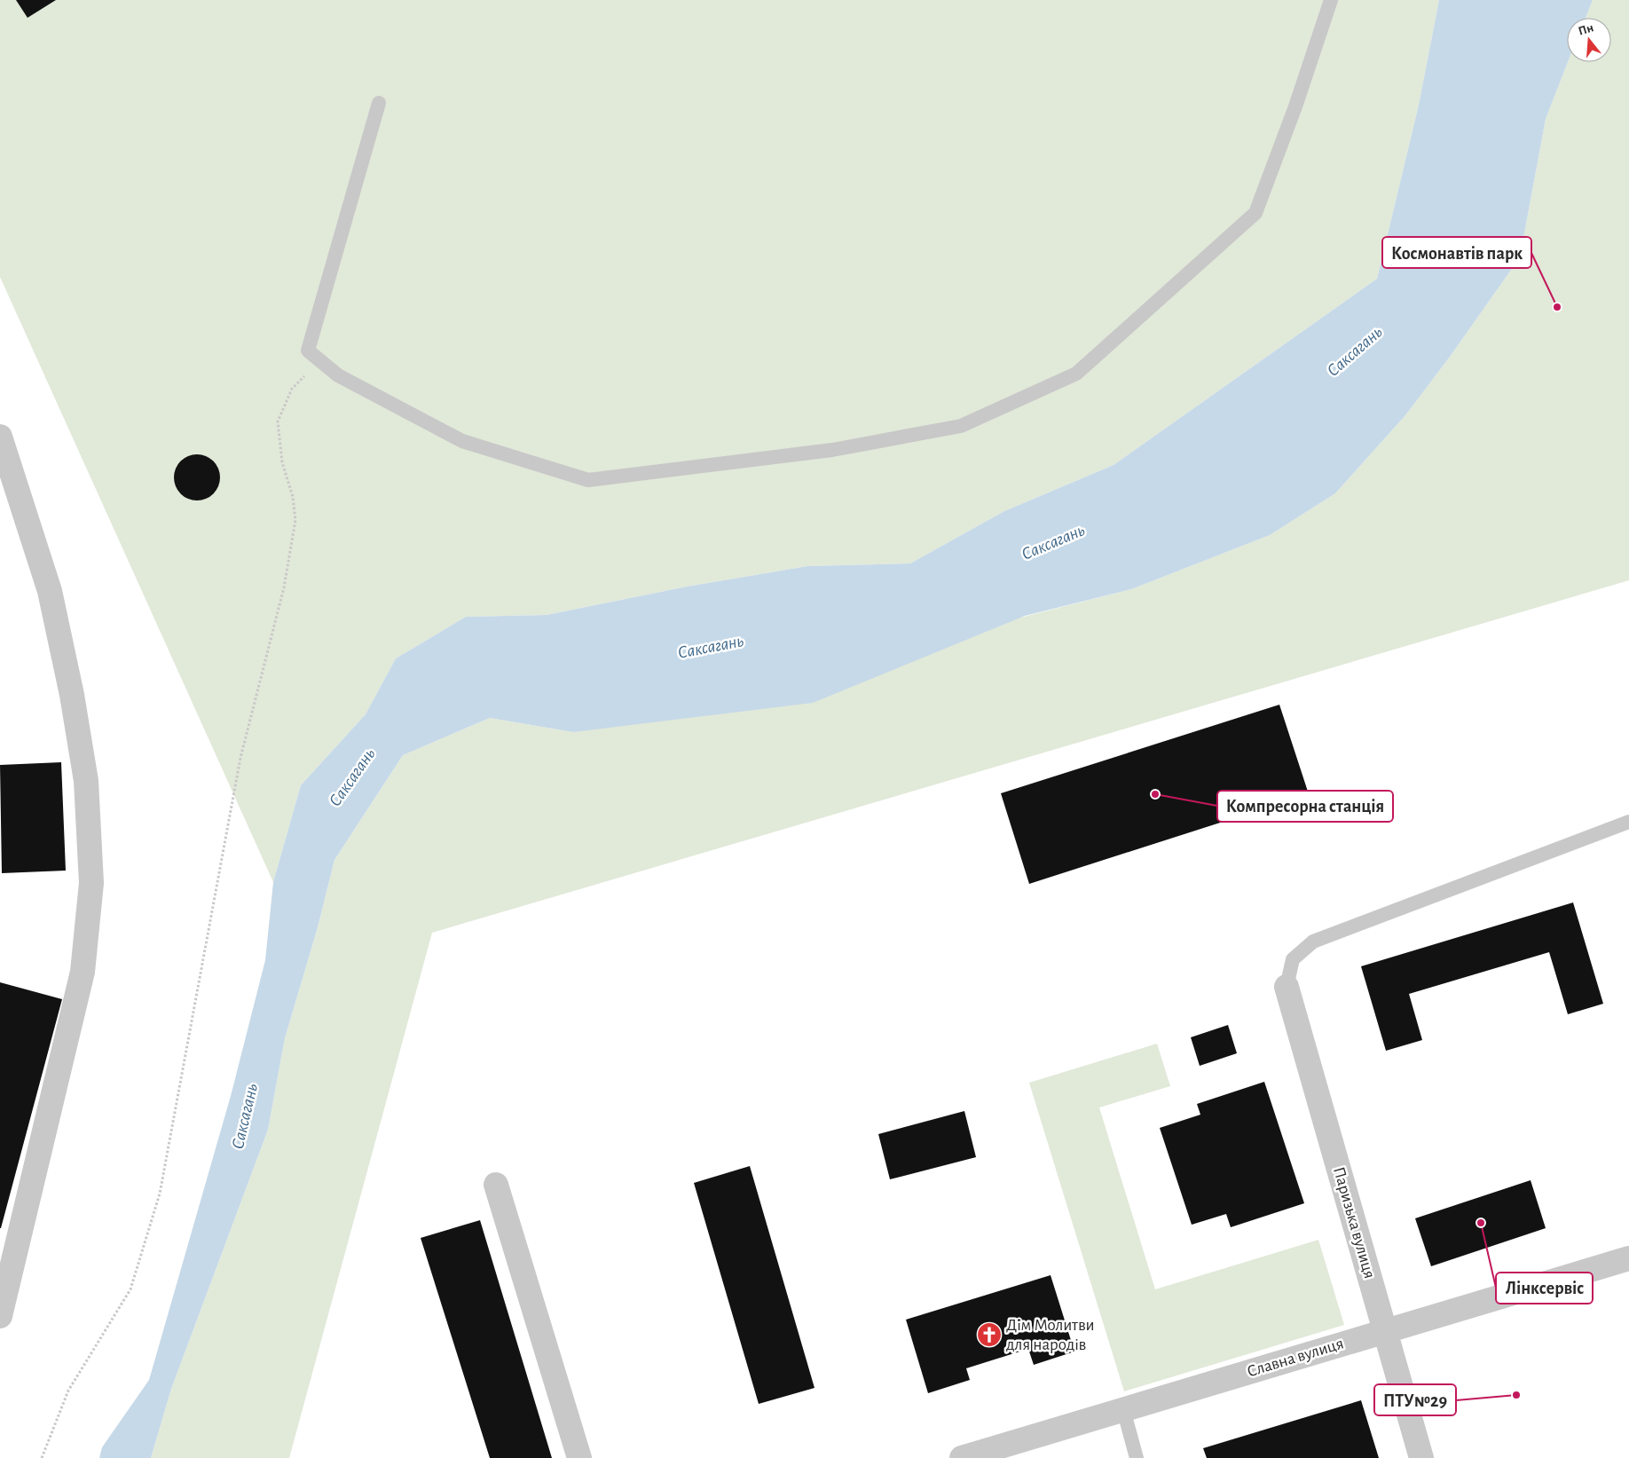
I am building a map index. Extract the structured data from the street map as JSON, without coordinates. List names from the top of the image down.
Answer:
{
  "streets": {
    "street": ["Паризька вулиця", "Славна вулиця"]
  },
  "crossings": [
    ["Паризька вулиця", "Славна вулиця"]
  ],
  "water": ["Саксагань"],
  "places": {
    "other": [
      "Космонавтів парк",
      "Компресорна станція",
      "Лінксервіс",
      "ПТУ№29"
    ],
    "church": ["Дім Молитви для народів"]
  },
  "north": "top"
}
